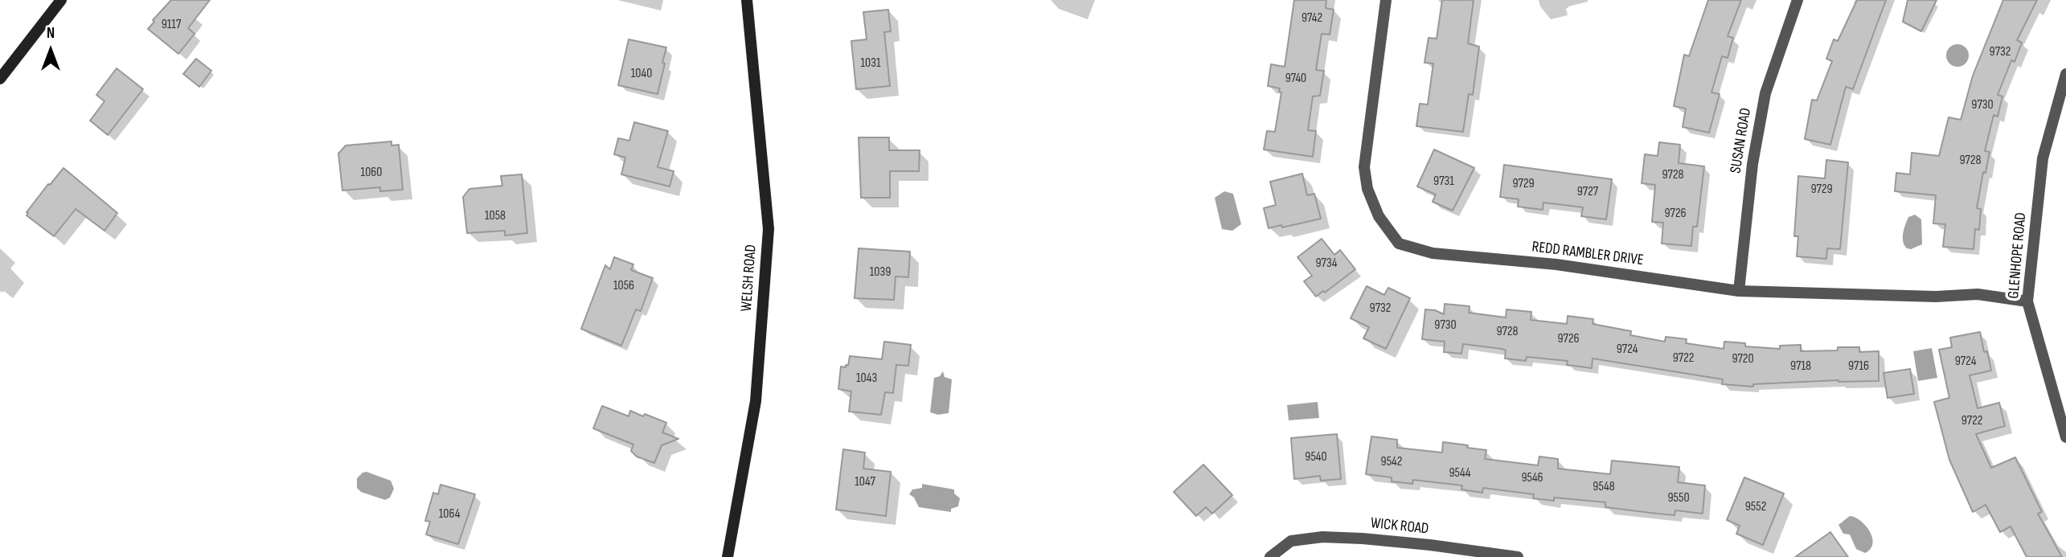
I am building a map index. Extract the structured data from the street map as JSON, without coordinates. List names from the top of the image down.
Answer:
{
  "streets": {
    "main road": ["WELSH ROAD"],
    "street": [
      "SUSAN ROAD",
      "REDD RAMBLER DRIVE",
      "GLENHOPE ROAD",
      "WICK ROAD"
    ]
  },
  "crossings": [
    ["SUSAN ROAD", "REDD RAMBLER DRIVE"],
    ["REDD RAMBLER DRIVE", "GLENHOPE ROAD"]
  ],
  "house_numbers": [
    "9742",
    "9117",
    "9732",
    "1031",
    "1040",
    "9740",
    "9730",
    "9728",
    "1060",
    "9728",
    "9731",
    "9729",
    "9729",
    "9727",
    "9726",
    "1058",
    "9734",
    "1039",
    "1056",
    "9732",
    "9730",
    "9728",
    "9726",
    "9724",
    "9722",
    "9720",
    "9724",
    "9718",
    "9716",
    "1043",
    "9722",
    "9540",
    "9542",
    "9544",
    "9546",
    "1047",
    "9548",
    "9550",
    "9552",
    "1064"
  ],
  "north": "top"
}
